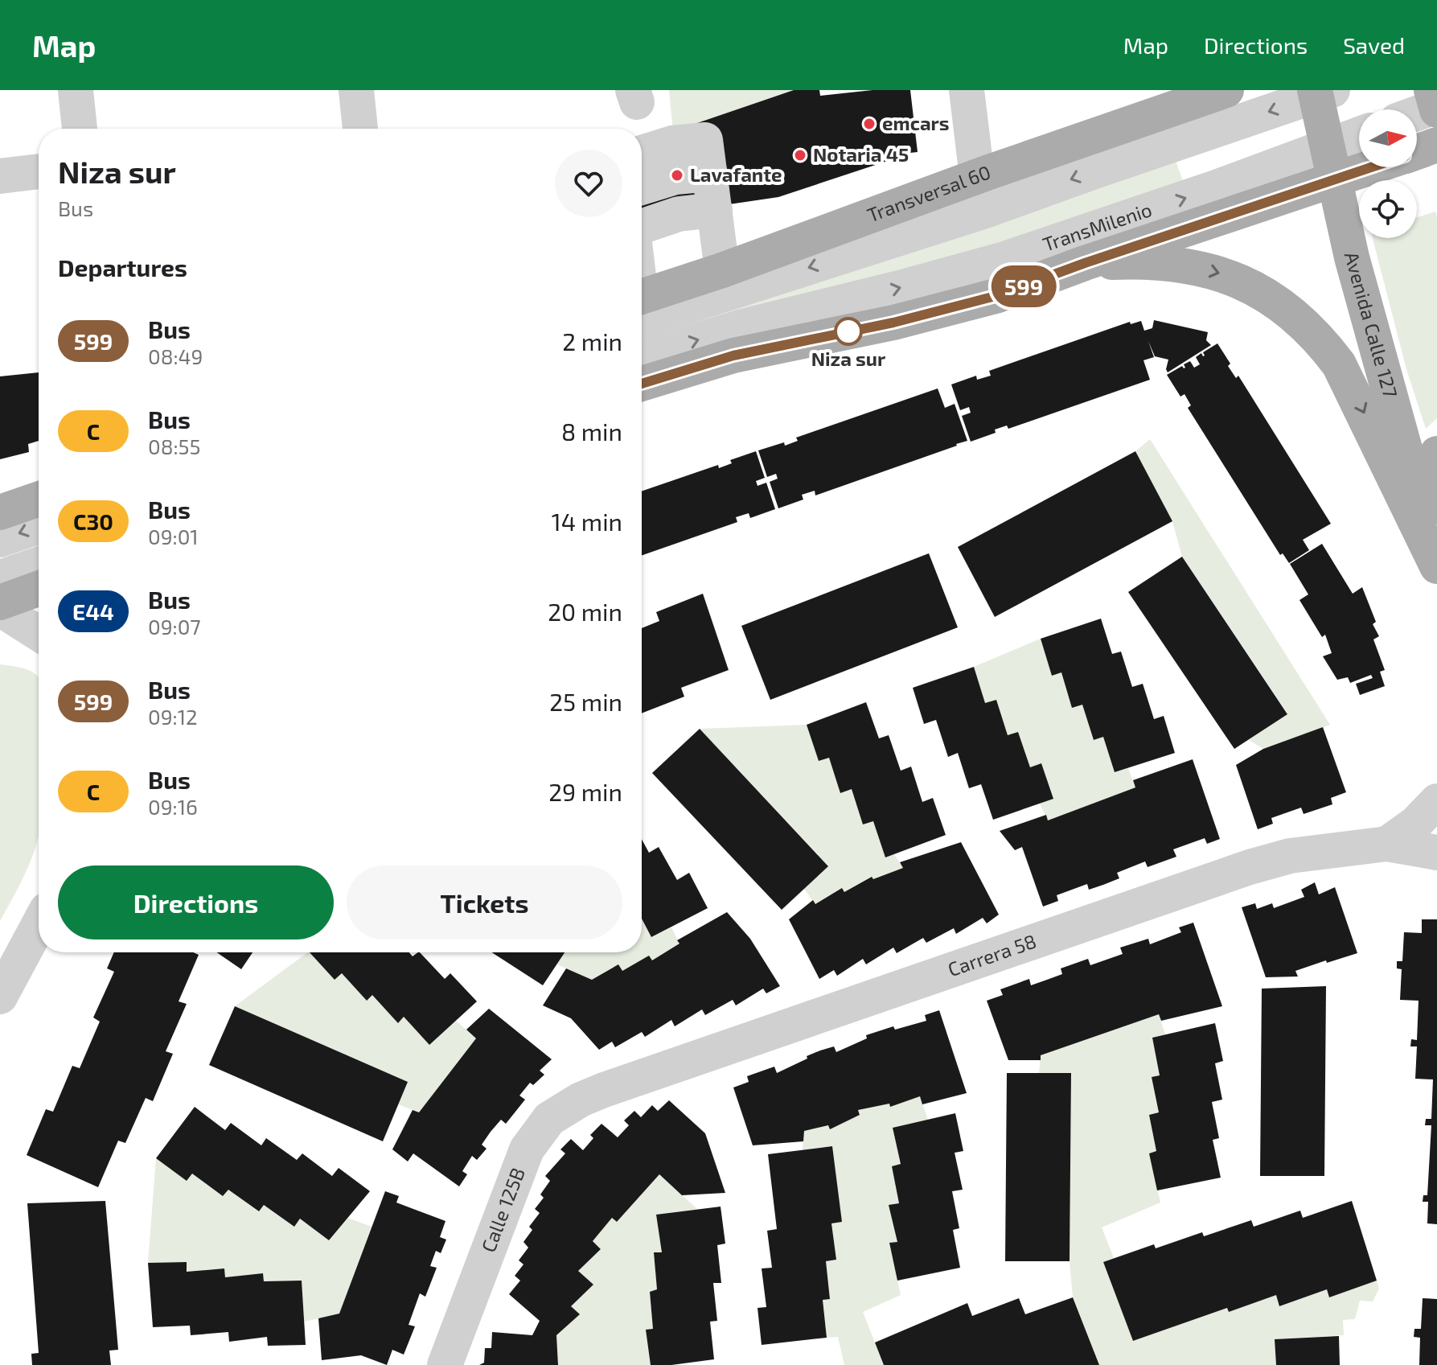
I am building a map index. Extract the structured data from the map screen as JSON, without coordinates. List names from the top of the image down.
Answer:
{
  "streets": {
    "main road": ["Transversal 60", "Avenida Calle 127"],
    "street": ["TransMilenio", "Carrera 58", "Calle 125B"]
  },
  "crossings": [
    ["TransMilenio", "Avenida Calle 127"],
    ["Carrera 58", "Calle 125B"]
  ],
  "places": [
    "emcars",
    "Notaria 45",
    "Lavafante",
    "Niza sur"
  ],
  "lines": ["bus line 599"],
  "north": "right",
  "page": {
    "header": "Map",
    "nav": ["Map", "Directions", "Saved"],
    "on_map": "599",
    "heading": [
      ["Niza sur", "Bus"],
      "Departures"
    ],
    "list": [
      {
        "mark": "599",
        "name": "Bus",
        "note": "08:49",
        "value": "2 min"
      },
      {
        "mark": "C",
        "name": "Bus",
        "note": "08:55",
        "value": "8 min"
      },
      {
        "mark": "C30",
        "name": "Bus",
        "note": "09:01",
        "value": "14 min"
      },
      {
        "mark": "E44",
        "name": "Bus",
        "note": "09:07",
        "value": "20 min"
      },
      {
        "mark": "599",
        "name": "Bus",
        "note": "09:12",
        "value": "25 min"
      },
      {
        "mark": "C",
        "name": "Bus",
        "note": "09:16",
        "value": "29 min"
      }
    ],
    "buttons": ["Directions", "Tickets"]
  }
}
